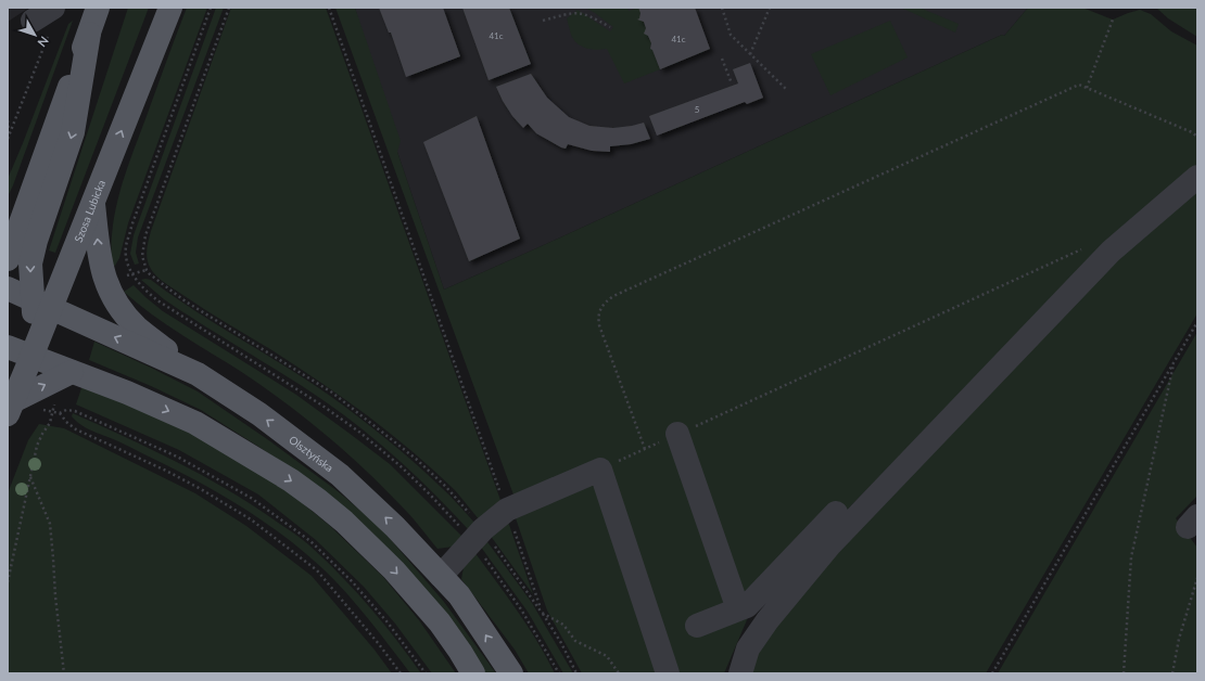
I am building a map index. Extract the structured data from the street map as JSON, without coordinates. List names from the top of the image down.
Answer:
{
  "streets": {
    "main road": ["Szosa Lubicka", "Olsztyńska"]
  },
  "crossings": [
    ["Szosa Lubicka", "Olsztyńska"]
  ],
  "house_numbers": ["41c", "41c", "5"],
  "north": "bottom right"
}
